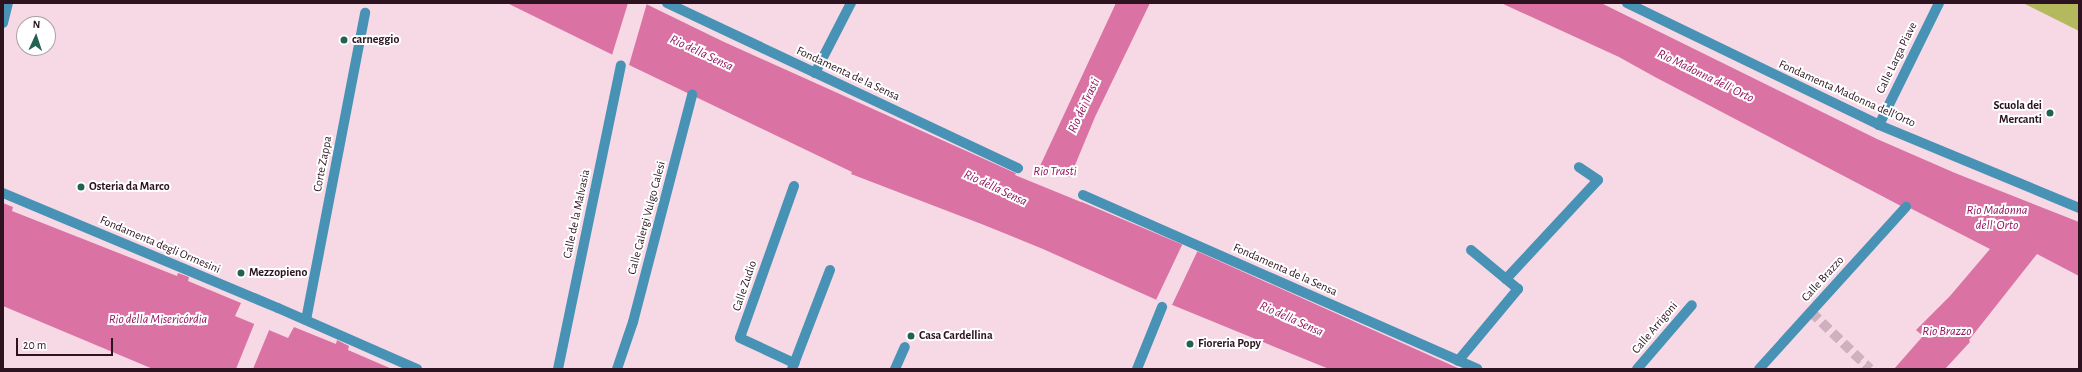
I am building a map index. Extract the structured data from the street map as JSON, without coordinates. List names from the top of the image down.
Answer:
{
  "streets": {
    "street": [
      "Calle Larga Piave",
      "Fondamenta de la Sensa",
      "Fondamenta Madonna dell'Orto",
      "Corte Zappa",
      "Calle de la Malvasia",
      "Calle Calergi Vulgo Calesi",
      "Fondamenta degli Ormesini",
      "Calle Brazzo",
      "Calle Zudio",
      "Calle Arrigoni"
    ]
  },
  "crossings": [
    ["Calle Larga Piave", "Fondamenta Madonna dell'Orto"],
    ["Corte Zappa", "Fondamenta degli Ormesini"]
  ],
  "water": [
    "Rio della Sensa",
    "Rio Madonna dell' Orto",
    "Rio dei Trasti",
    "Rio Trasti",
    "Rio della Misericórdia",
    "Rio Brazzo"
  ],
  "places": [
    "carneggio",
    "Scuola dei Mercanti",
    "Osteria da Marco",
    "Mezzopieno",
    "Casa Cardellina",
    "Fioreria Popy"
  ],
  "scale_bar": "20 m",
  "north": "top"
}
